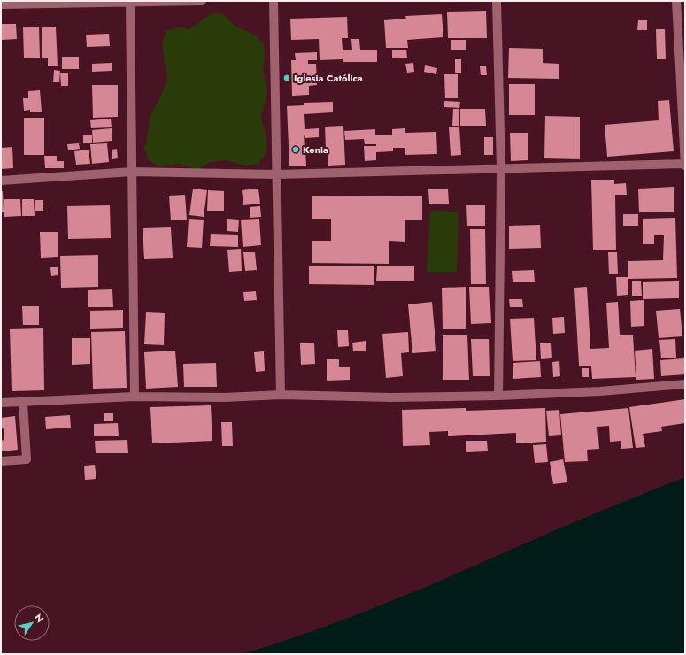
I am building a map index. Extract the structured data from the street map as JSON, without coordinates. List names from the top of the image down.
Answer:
{
  "places": ["Iglesia Católica", "Kenia"],
  "north": "top right"
}
